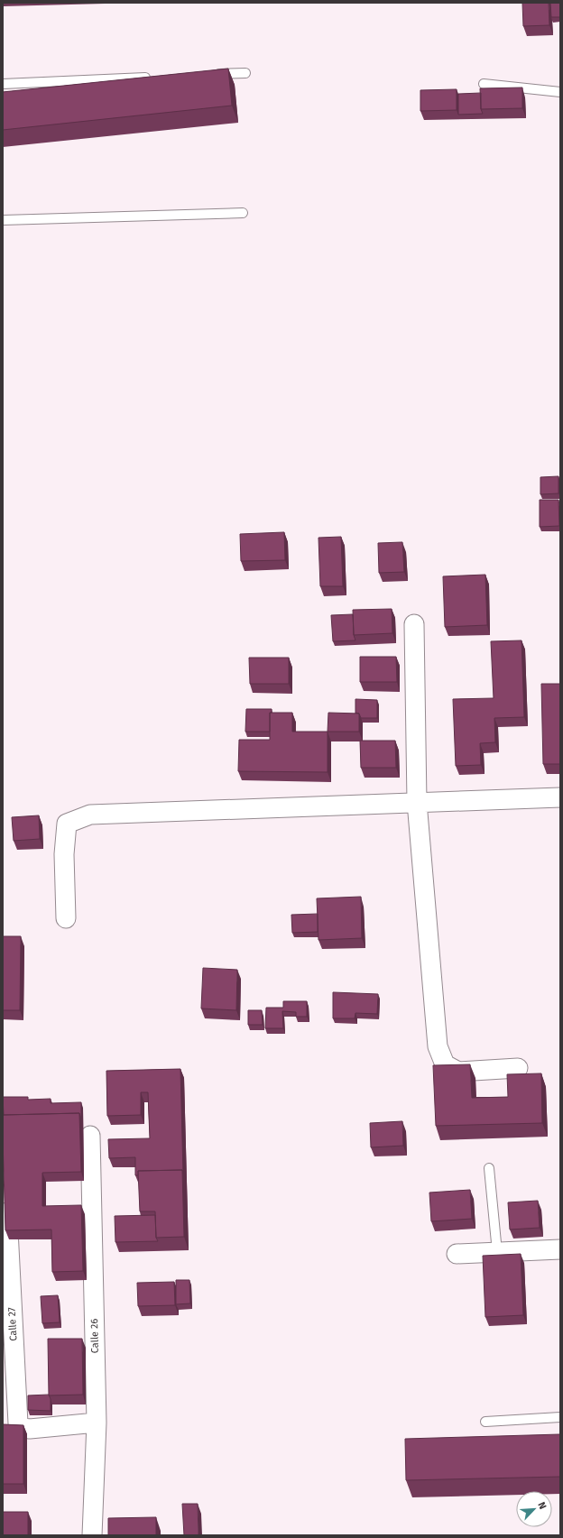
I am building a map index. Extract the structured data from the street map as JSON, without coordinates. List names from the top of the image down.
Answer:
{
  "streets": {
    "street": ["Calle 27", "Calle 26"]
  },
  "crossings": [
    ["Calle 27", "Calle 26"]
  ],
  "north": "top right"
}
